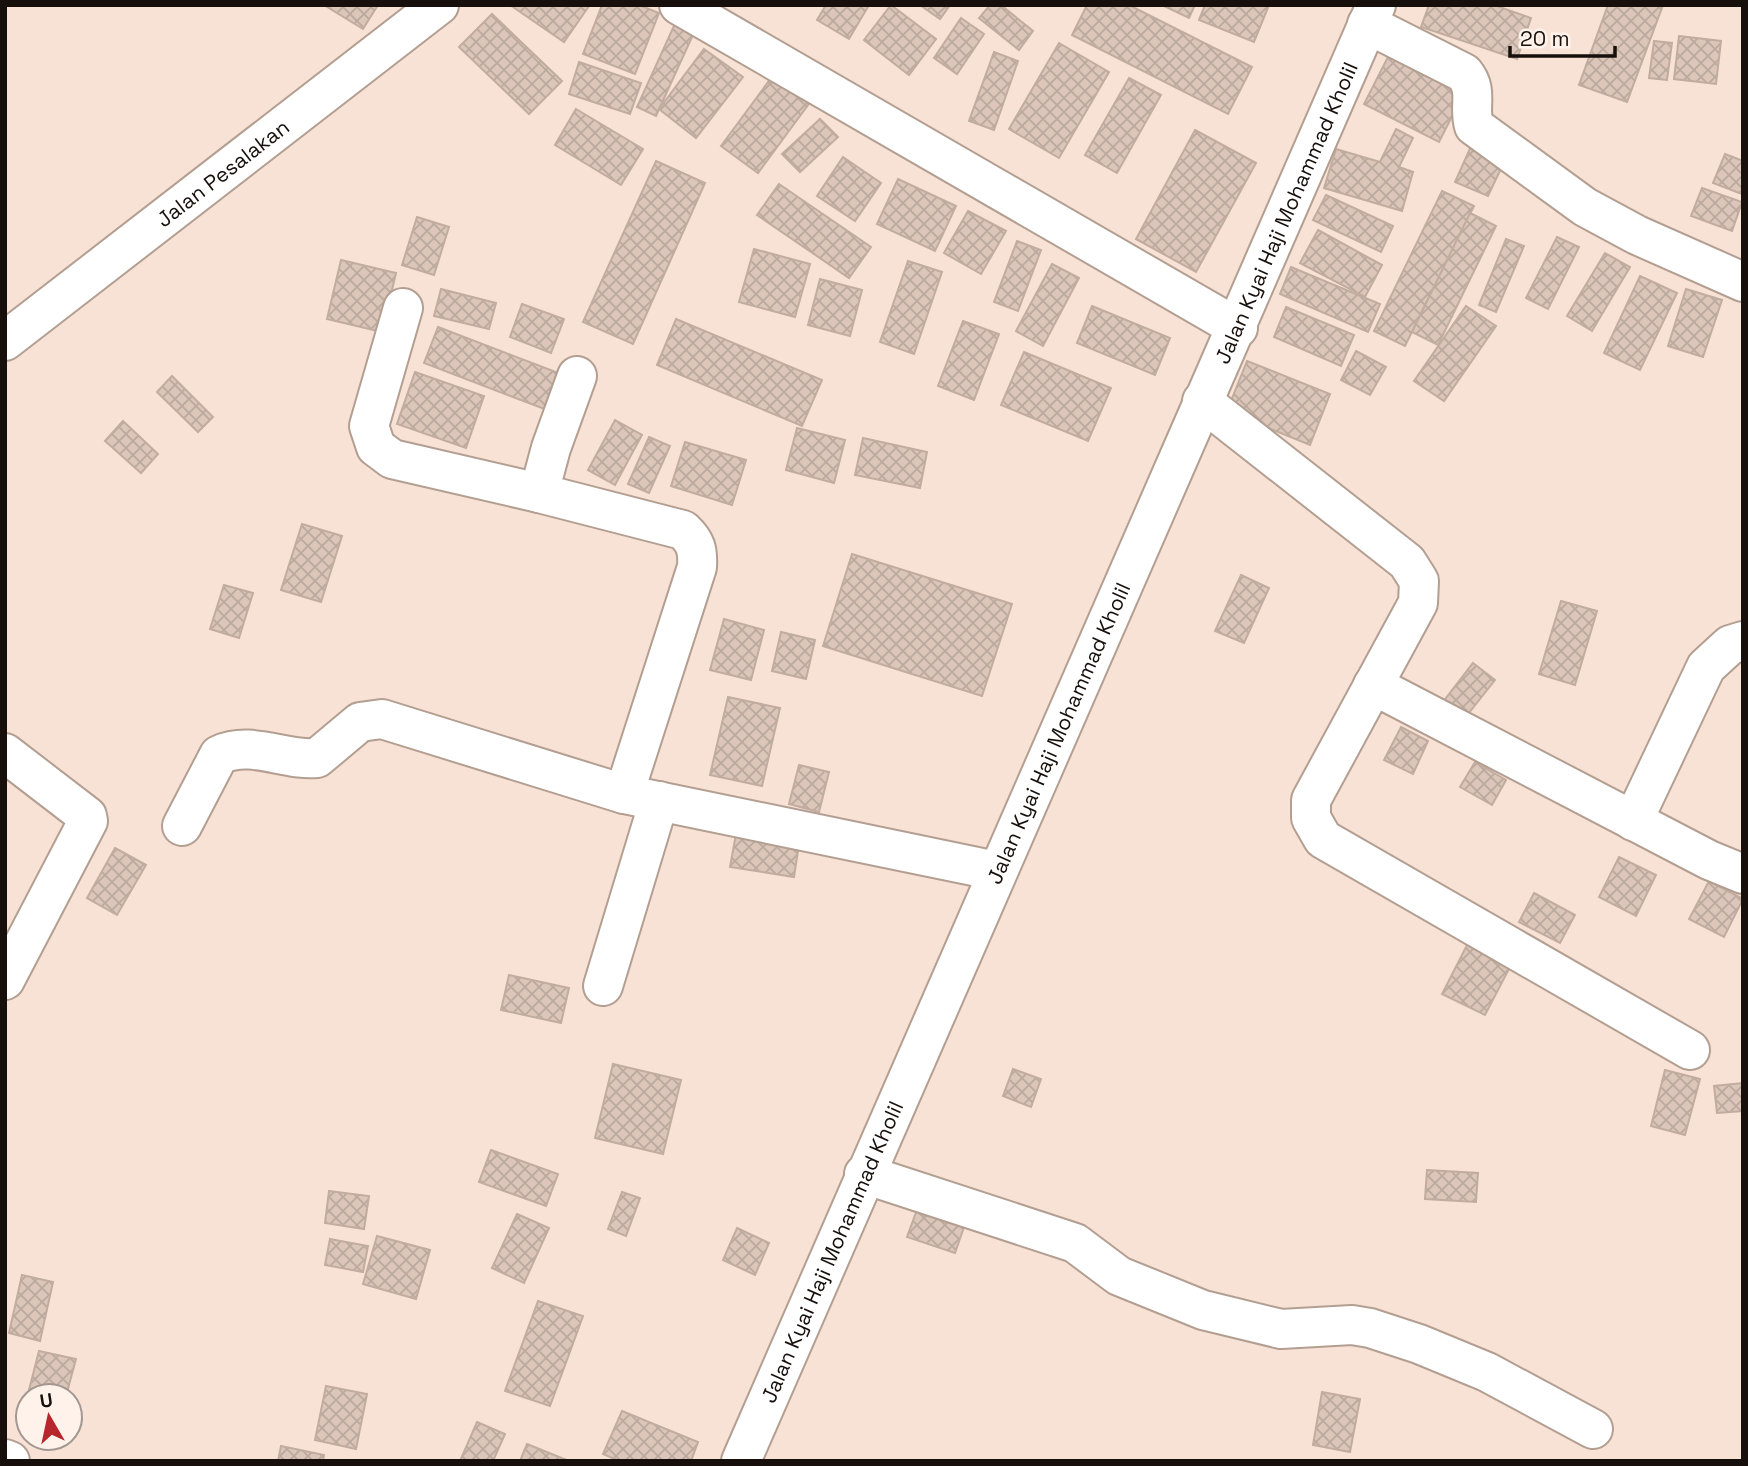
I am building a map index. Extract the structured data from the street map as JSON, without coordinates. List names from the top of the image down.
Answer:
{
  "streets": {
    "street": ["Jalan Pesalakan", "Jalan Kyai Haji Mohammad Kholil"]
  },
  "scale_bar": "20 m",
  "north": "top"
}
